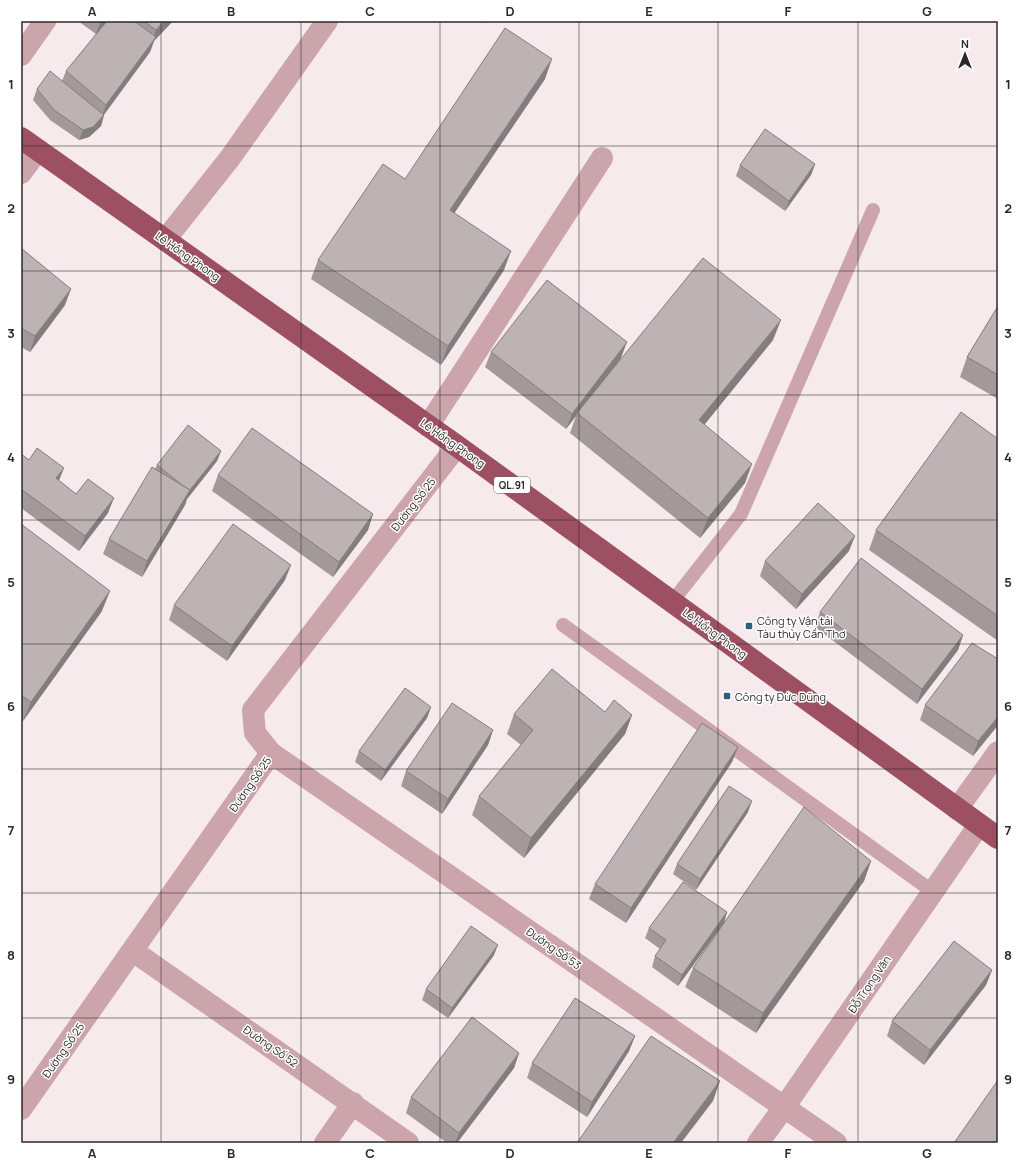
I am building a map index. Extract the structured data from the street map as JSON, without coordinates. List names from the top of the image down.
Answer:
{
  "streets": {
    "highway": ["Lê Hồng Phong", "QL.91"],
    "street": [
      "Đường Số 25",
      "Đường Số 53",
      "Đỗ Trọng Văn",
      "Đường Số 52"
    ]
  },
  "crossings": [
    ["Lê Hồng Phong", "Đường Số 25"],
    ["Lê Hồng Phong", "Đỗ Trọng Văn"],
    ["Đường Số 25", "Đường Số 53"],
    ["Đường Số 25", "Đường Số 52"],
    ["Đường Số 53", "Đỗ Trọng Văn"]
  ],
  "places": {
    "transit": ["Công ty Vận tải Tàu thủy Cần Thơ", "Công ty Đức Dũng"]
  },
  "north": "top",
  "grid": {
    "columns": [
      "A",
      "B",
      "C",
      "D",
      "E",
      "F",
      "G"
    ],
    "rows": [
      "1",
      "2",
      "3",
      "4",
      "5",
      "6",
      "7",
      "8",
      "9"
    ]
  }
}
